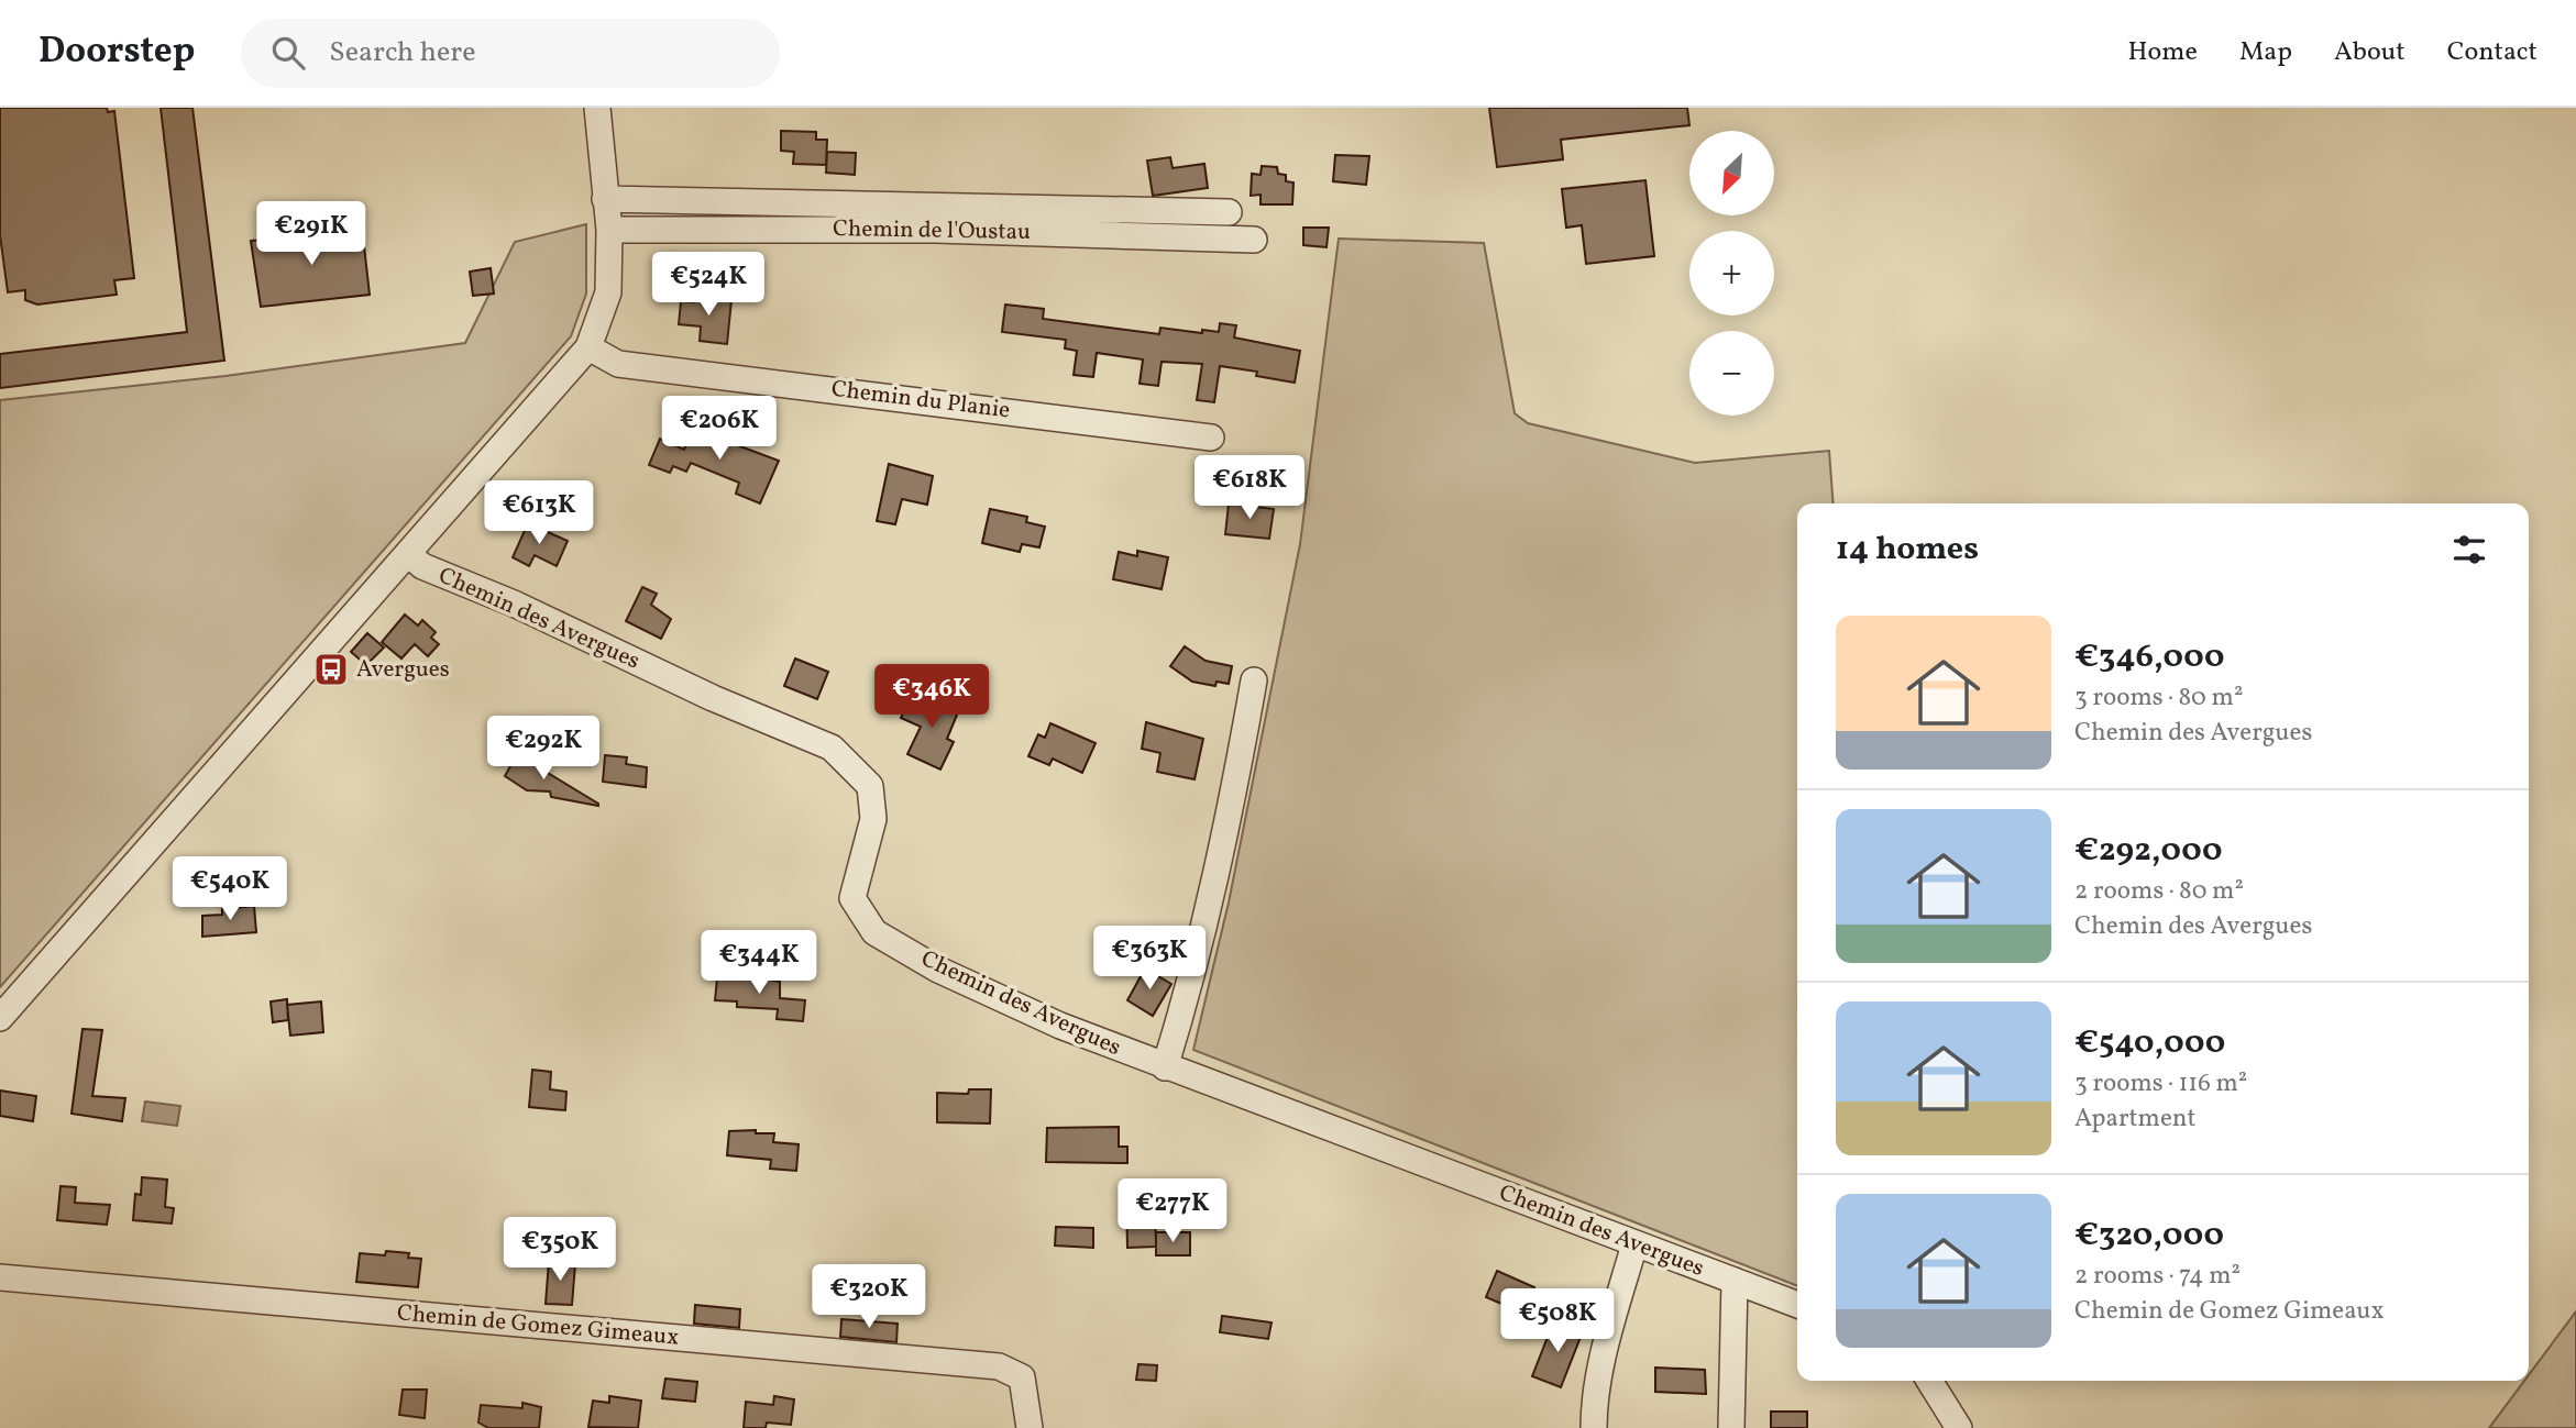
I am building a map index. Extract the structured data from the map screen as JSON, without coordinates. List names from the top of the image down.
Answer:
{
  "streets": {
    "street": [
      "Chemin de l'Oustau",
      "Chemin du Planie",
      "Chemin des Avergues",
      "Chemin de Gomez Gimeaux"
    ]
  },
  "places": {
    "bus stop": ["Avergues"]
  },
  "north": "bottom left",
  "page": {
    "header": "Doorstep",
    "search": "Search here",
    "nav": [
      "Home",
      "Map",
      "About",
      "Contact"
    ],
    "map_buttons": ["+", "−"],
    "price": [
      "€291K",
      "€524K",
      "€206K",
      "€618K",
      "€613K",
      "€346K",
      "€292K",
      "€540K",
      "€363K",
      "€344K",
      "€277K",
      "€350K",
      "€320K",
      "€508K"
    ],
    "heading": "14 homes",
    "list": [
      {
        "name": "€346,000",
        "note": "3 rooms · 80 m² · Chemin des Avergues"
      },
      {
        "name": "€292,000",
        "note": "2 rooms · 80 m² · Chemin des Avergues"
      },
      {
        "name": "€540,000",
        "note": "3 rooms · 116 m² · Apartment"
      },
      {
        "name": "€320,000",
        "note": "2 rooms · 74 m² · Chemin de Gomez Gimeaux"
      }
    ]
  }
}
